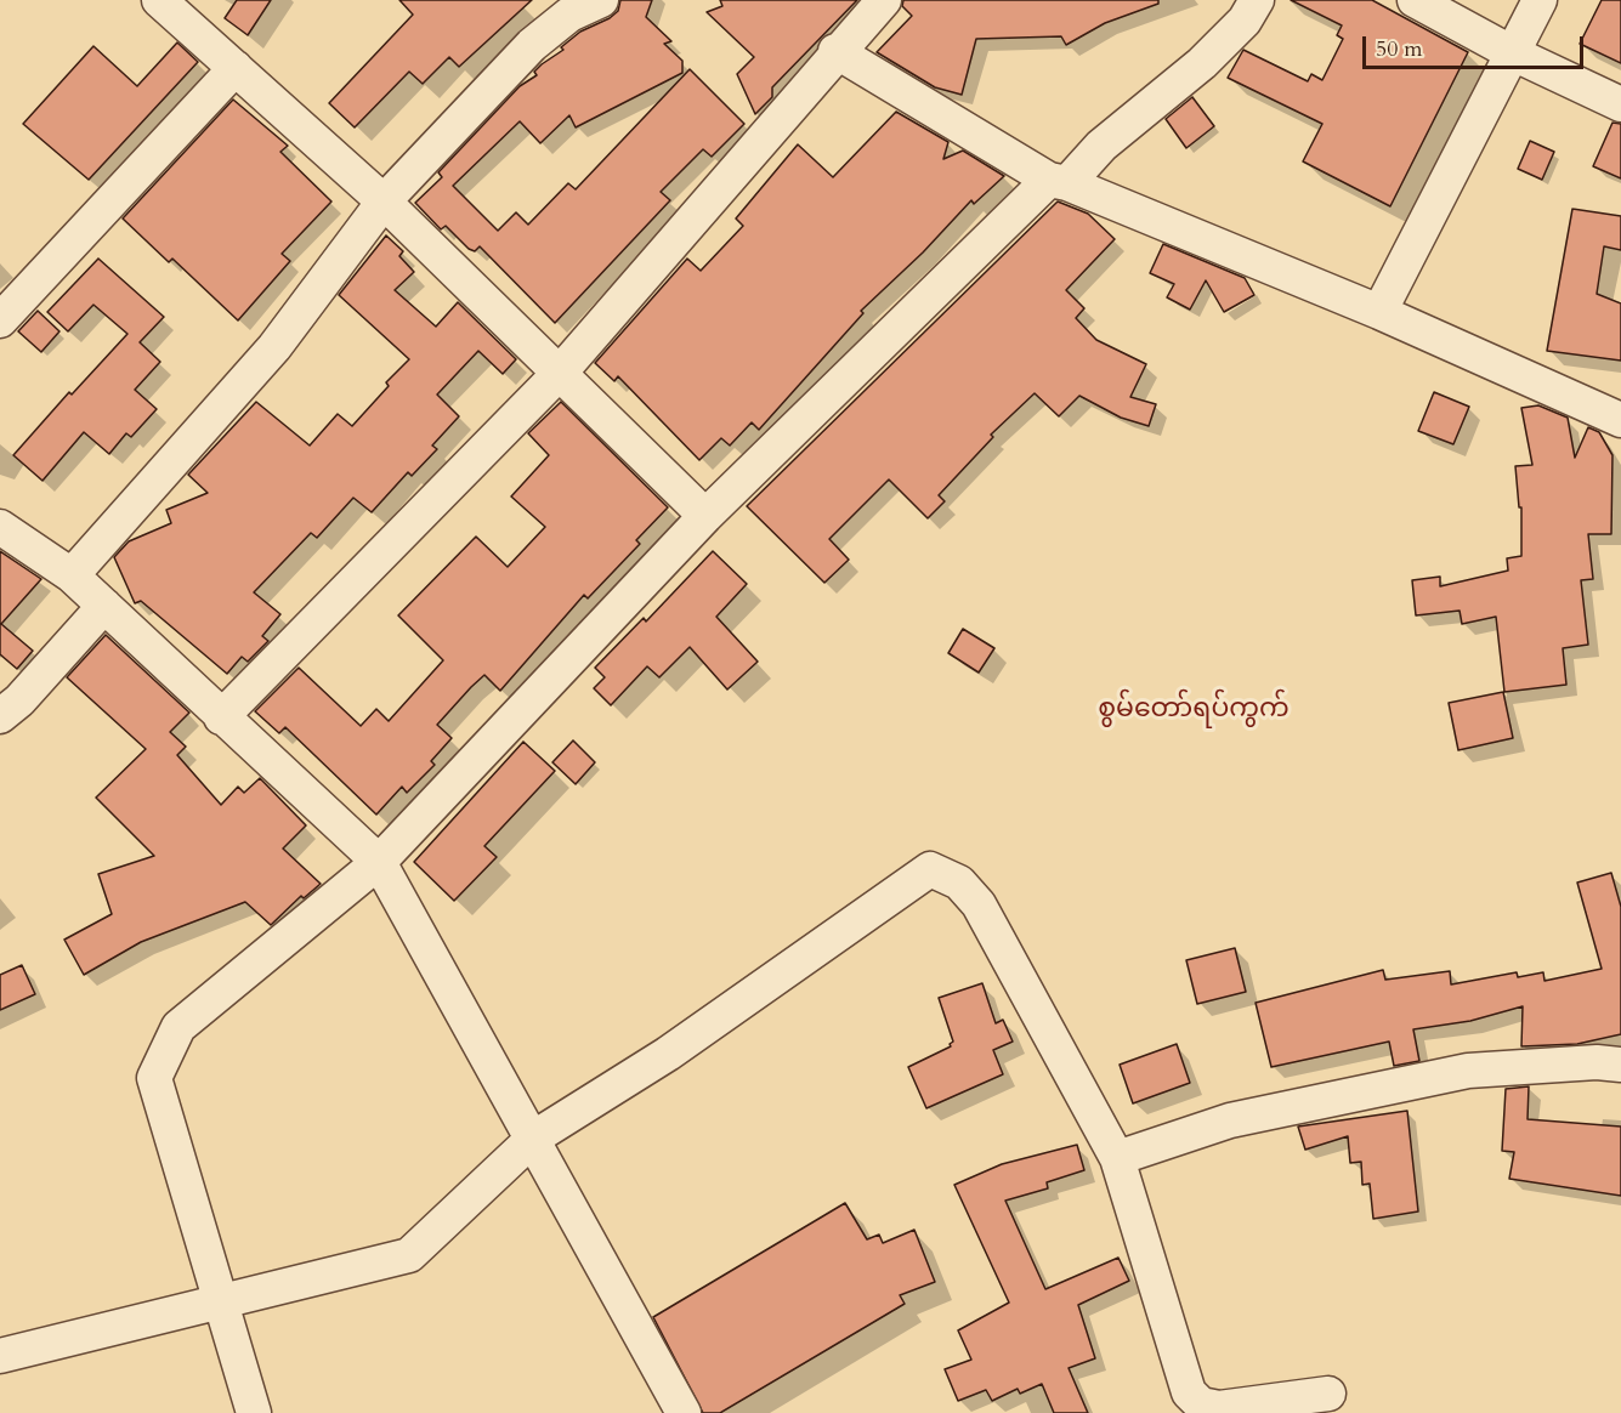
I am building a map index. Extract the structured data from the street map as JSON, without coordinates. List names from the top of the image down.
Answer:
{
  "districts": ["စွမ်တော်ရပ်ကွက်"],
  "scale_bar": "50 m"
}
